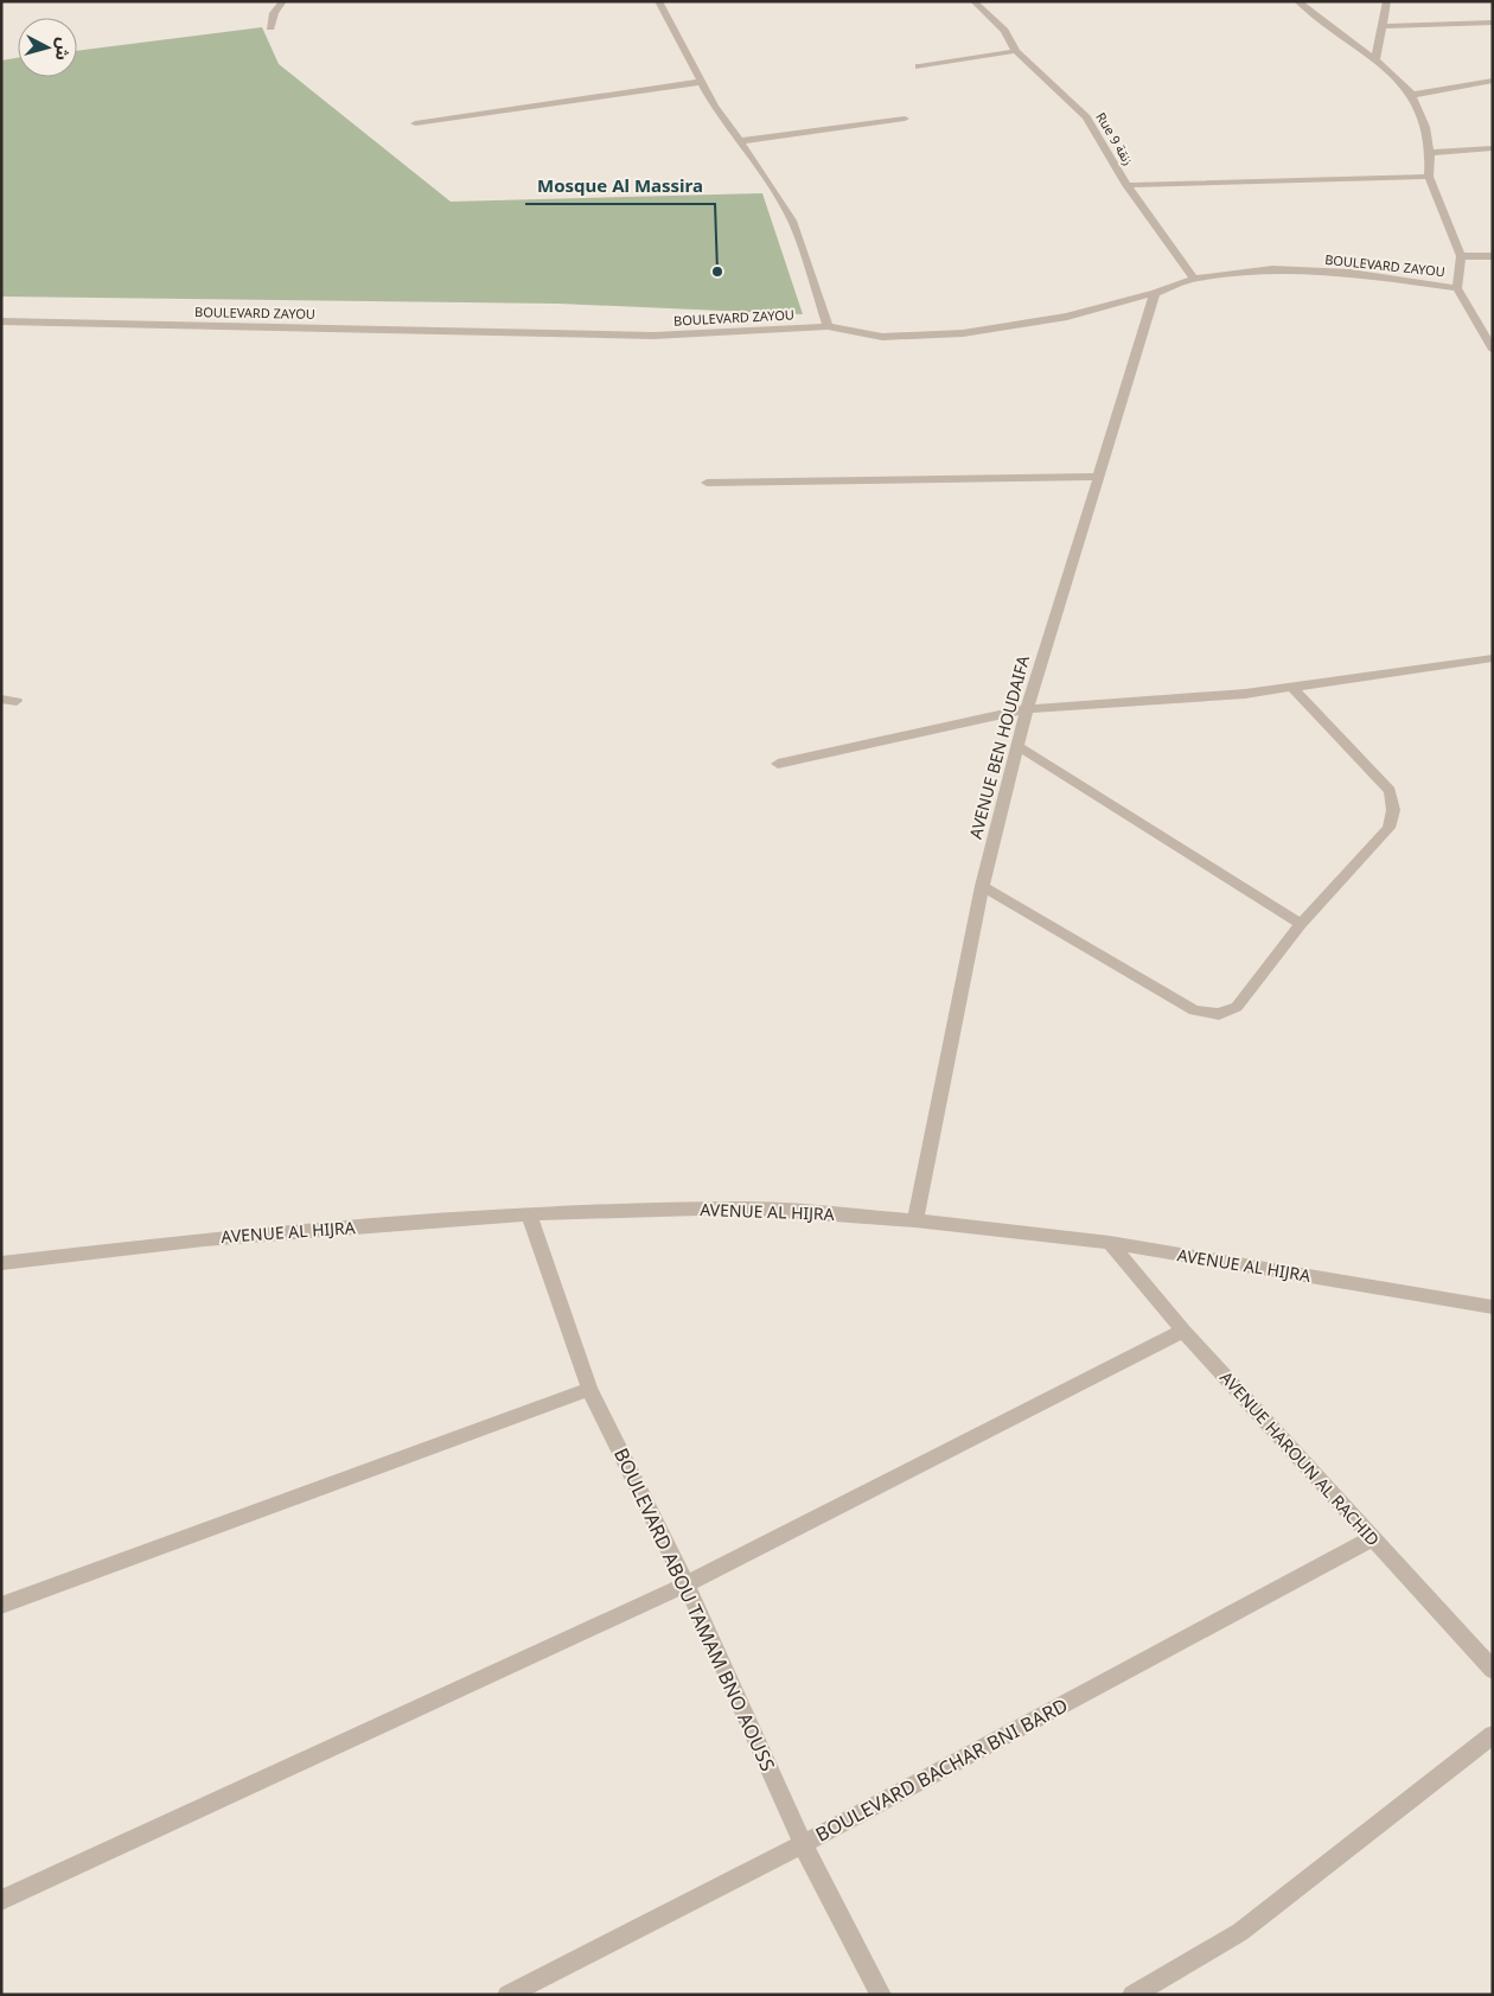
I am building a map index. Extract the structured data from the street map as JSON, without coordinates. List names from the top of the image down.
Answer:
{
  "streets": {
    "street": [
      "Rue 9 زنقة",
      "BOULEVARD ZAYOU",
      "AVENUE BEN HOUDAIFA",
      "AVENUE AL HIJRA",
      "AVENUE HAROUN AL RACHID",
      "BOULEVARD ABOU TAMAM BNO AOUSS",
      "BOULEVARD BACHAR BNI BARD"
    ]
  },
  "crossings": [
    ["Rue 9 زنقة", "BOULEVARD ZAYOU"],
    ["BOULEVARD ZAYOU", "AVENUE BEN HOUDAIFA"],
    ["AVENUE BEN HOUDAIFA", "AVENUE AL HIJRA"],
    ["AVENUE AL HIJRA", "AVENUE HAROUN AL RACHID"],
    ["AVENUE AL HIJRA", "BOULEVARD ABOU TAMAM BNO AOUSS"],
    ["AVENUE HAROUN AL RACHID", "BOULEVARD BACHAR BNI BARD"],
    ["BOULEVARD ABOU TAMAM BNO AOUSS", "BOULEVARD BACHAR BNI BARD"]
  ],
  "places": ["Mosque Al Massira"],
  "north": "right"
}
